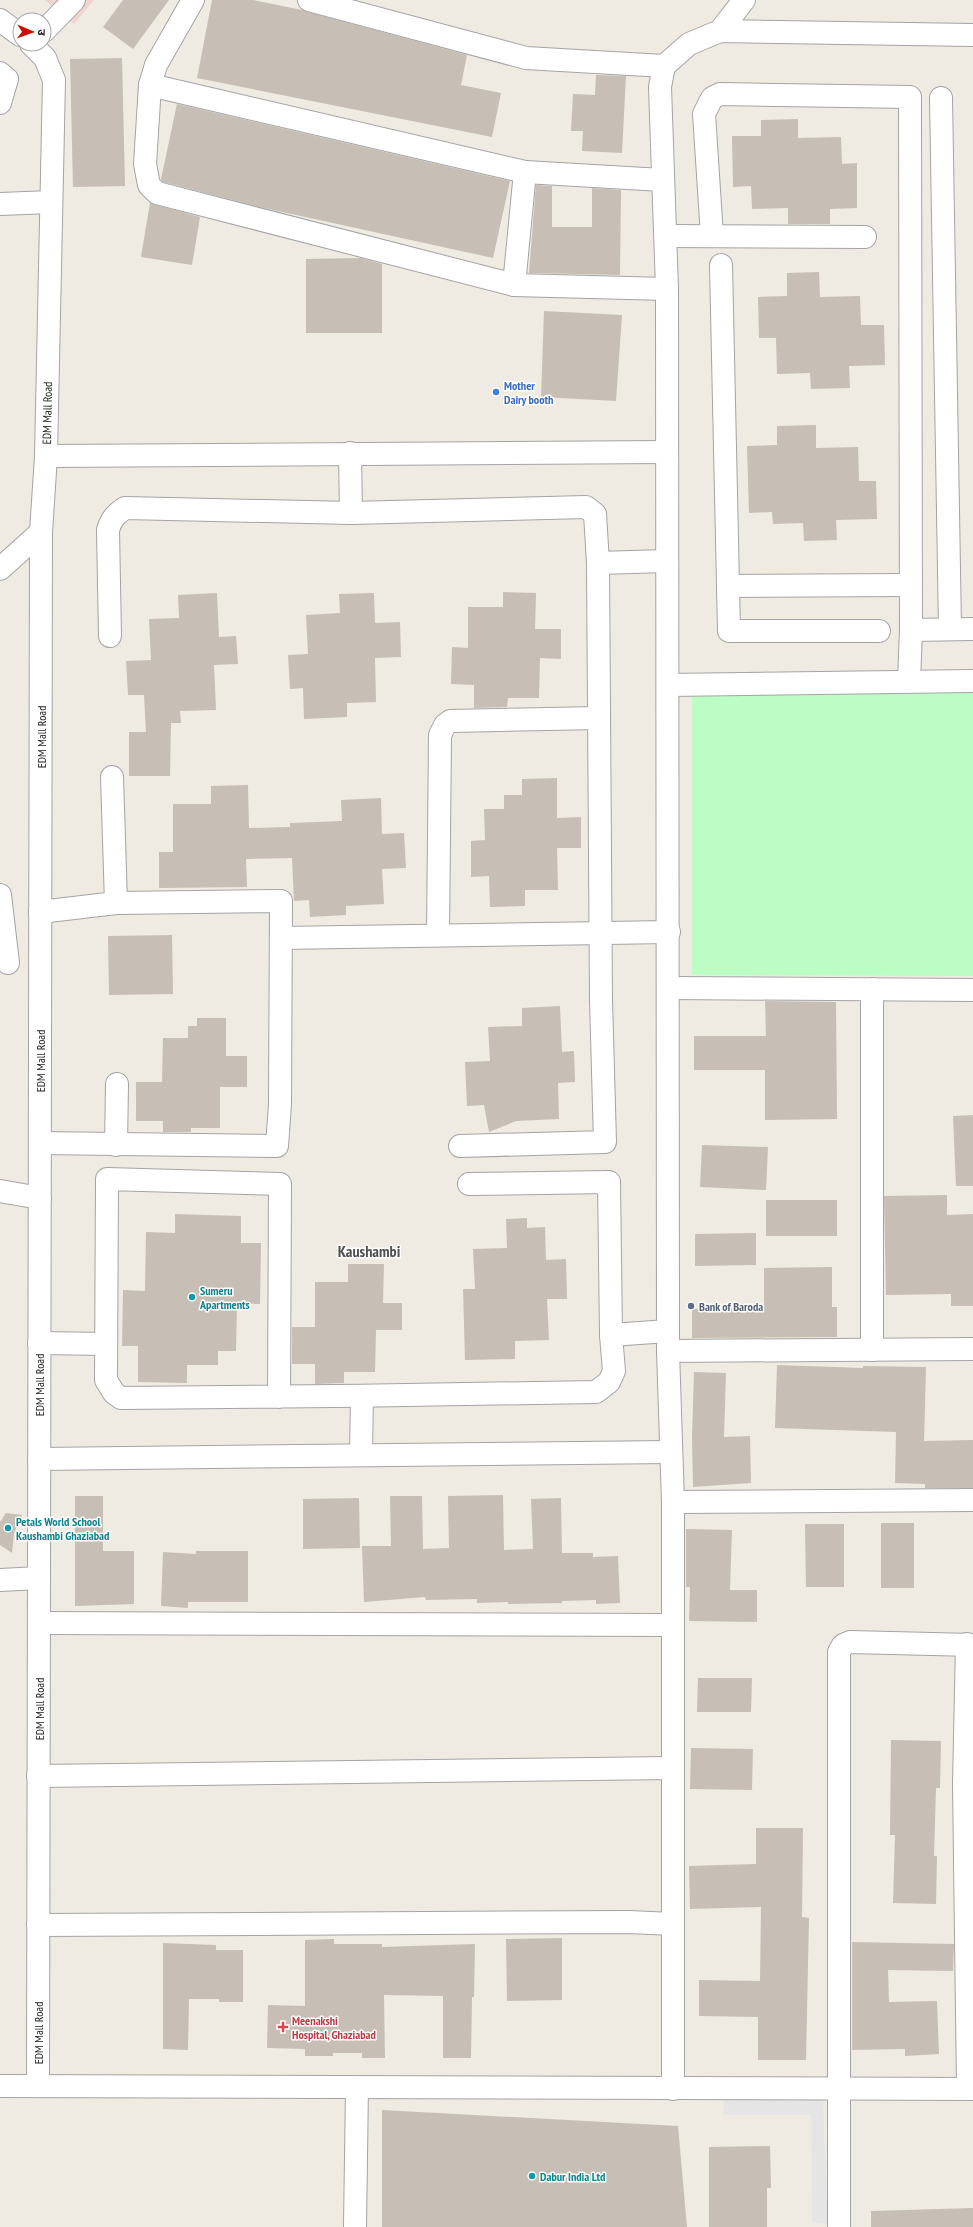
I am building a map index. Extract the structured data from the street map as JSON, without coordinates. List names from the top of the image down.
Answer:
{
  "streets": {
    "street": ["EDM Mall Road"]
  },
  "districts": ["Kaushambi"],
  "places": {
    "other": [
      "Mother Dairy booth",
      "Sumeru Apartments",
      "Bank of Baroda",
      "Petals World School Kaushambi Ghaziabad",
      "Dabur India Ltd"
    ],
    "health": ["Meenakshi Hospital, Ghaziabad"]
  },
  "north": "right"
}
